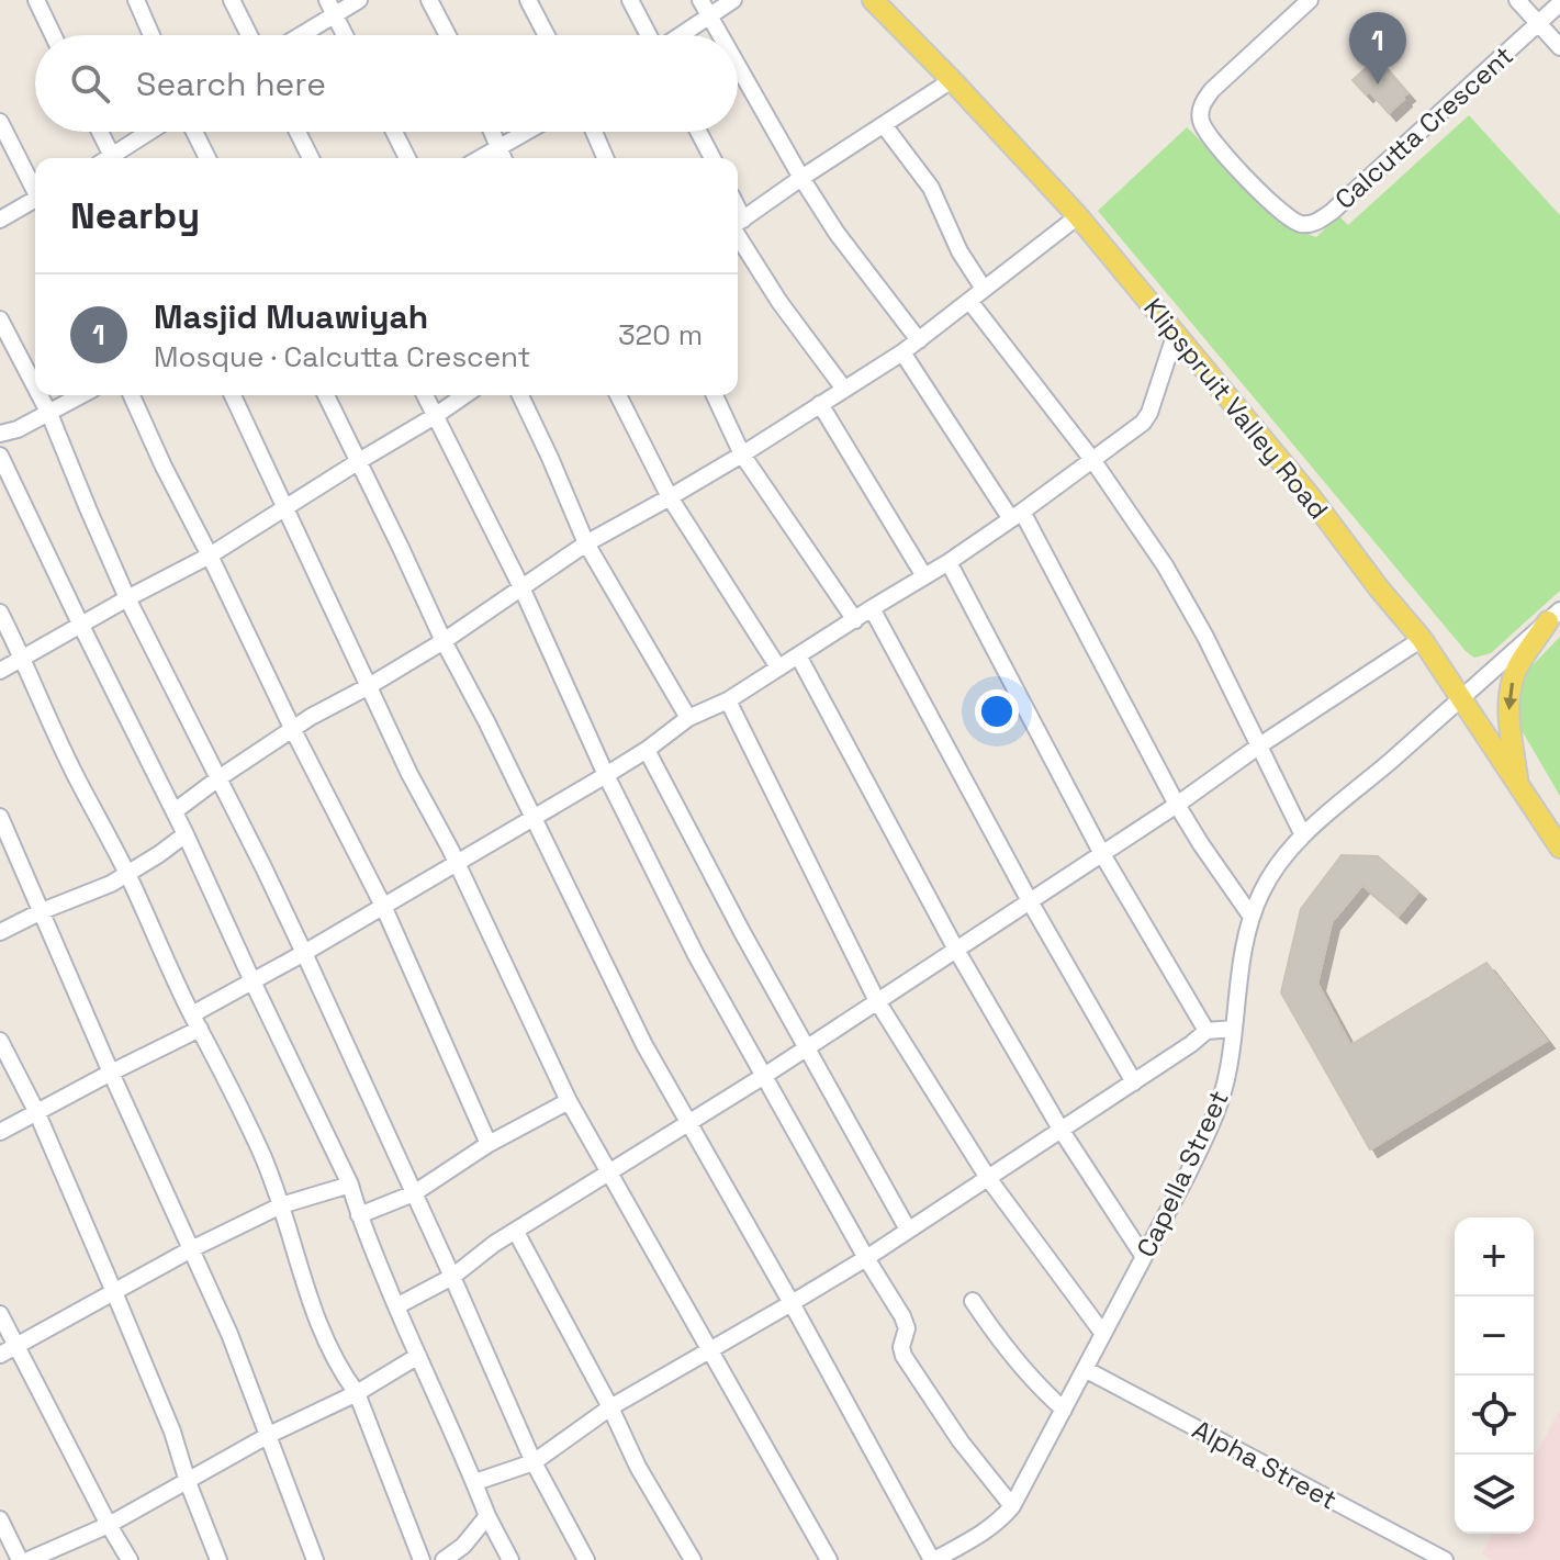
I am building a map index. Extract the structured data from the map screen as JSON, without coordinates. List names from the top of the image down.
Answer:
{
  "streets": {
    "main road": ["Klipspruit Valley Road"],
    "street": ["Calcutta Crescent", "Capella Street", "Alpha Street"]
  },
  "crossings": [
    ["Klipspruit Valley Road", "Capella Street"],
    ["Capella Street", "Alpha Street"]
  ],
  "page": {
    "pins": "1",
    "search": "Search here",
    "heading": "Nearby",
    "list": [
      {
        "mark": "1",
        "name": "Masjid Muawiyah",
        "note": "Mosque · Calcutta Crescent",
        "value": "320 m"
      }
    ],
    "map_buttons": ["+", "−"]
  }
}
